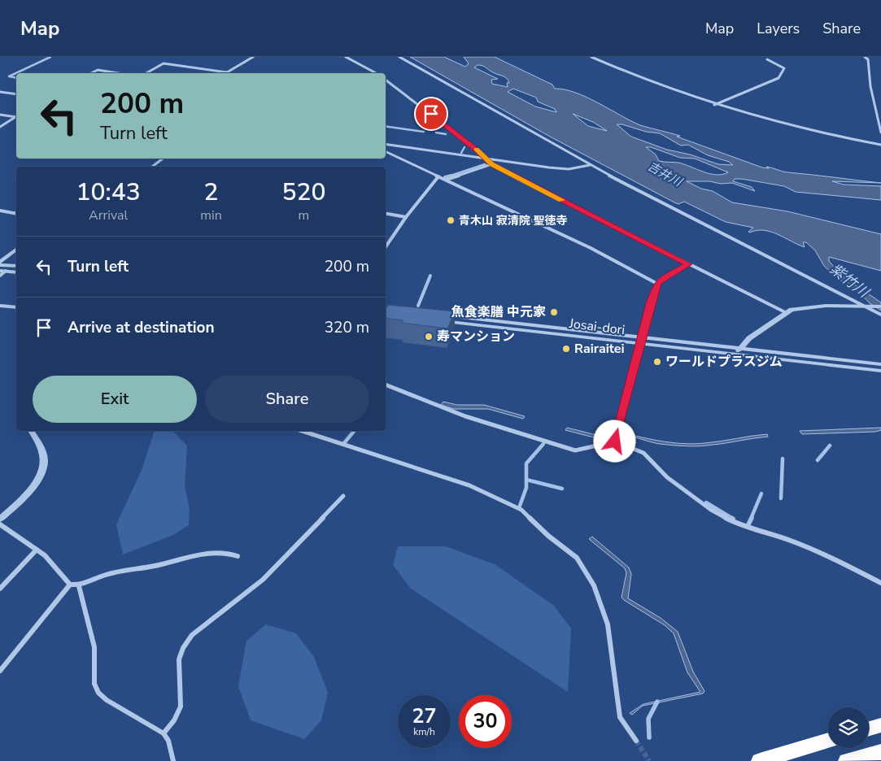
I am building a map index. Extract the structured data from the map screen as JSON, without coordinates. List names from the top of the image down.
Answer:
{
  "streets": {
    "street": ["Josai-dori"]
  },
  "water": ["吉井川", "紫竹川"],
  "places": [
    "青木山 寂清院 聖徳寺",
    "魚食楽膳 中元家",
    "寿マンション",
    "Rairaitei",
    "ワールドプラスジム"
  ],
  "page": {
    "header": "Map",
    "nav": ["Map", "Layers", "Share"],
    "turn": ["200 m", "Turn left"],
    "eta": [
      "10:43",
      "Arrival",
      "2",
      "min",
      "520",
      "m"
    ],
    "list": [
      {
        "name": "Turn left",
        "value": "200 m"
      },
      {
        "name": "Arrive at destination",
        "value": "320 m"
      }
    ],
    "buttons": ["Exit", "Share"],
    "speed": "27 km/h",
    "limit": "30"
  }
}
